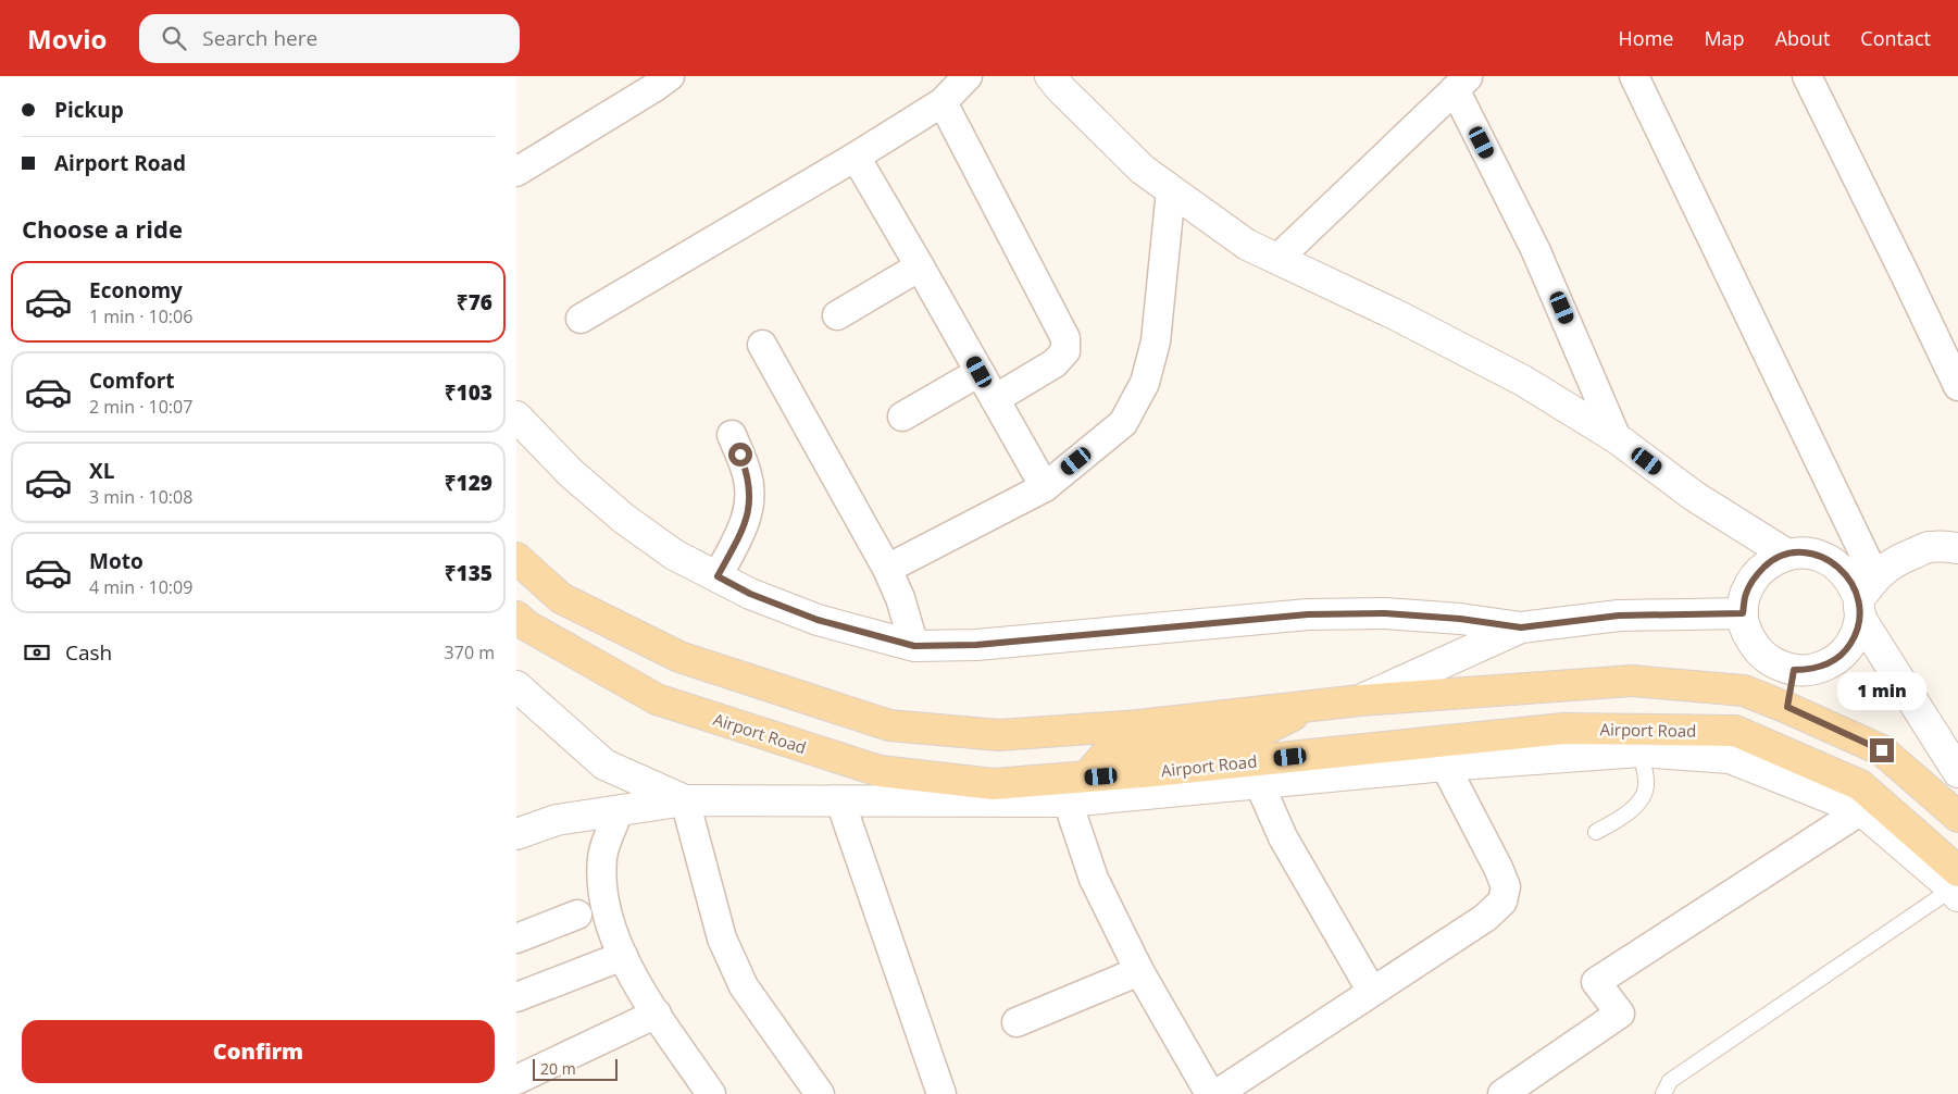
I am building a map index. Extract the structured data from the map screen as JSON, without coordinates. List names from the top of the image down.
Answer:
{
  "streets": {
    "main road": ["Airport Road"]
  },
  "scale_bar": "20 m",
  "page": {
    "header": "Movio",
    "search": "Search here",
    "nav": [
      "Home",
      "Map",
      "About",
      "Contact"
    ],
    "banner": ["Pickup", "Airport Road"],
    "heading": "Choose a ride",
    "list": [
      {
        "name": "Economy",
        "note": "1 min · 10:06",
        "value": "₹76"
      },
      {
        "name": "Comfort",
        "note": "2 min · 10:07",
        "value": "₹103"
      },
      {
        "name": "XL",
        "note": "3 min · 10:08",
        "value": "₹129"
      },
      {
        "name": "Moto",
        "note": "4 min · 10:09",
        "value": "₹135"
      }
    ],
    "pay": ["Cash", "370 m"],
    "bubble": "1 min",
    "buttons": "Confirm",
    "scale": "20 m"
  }
}
